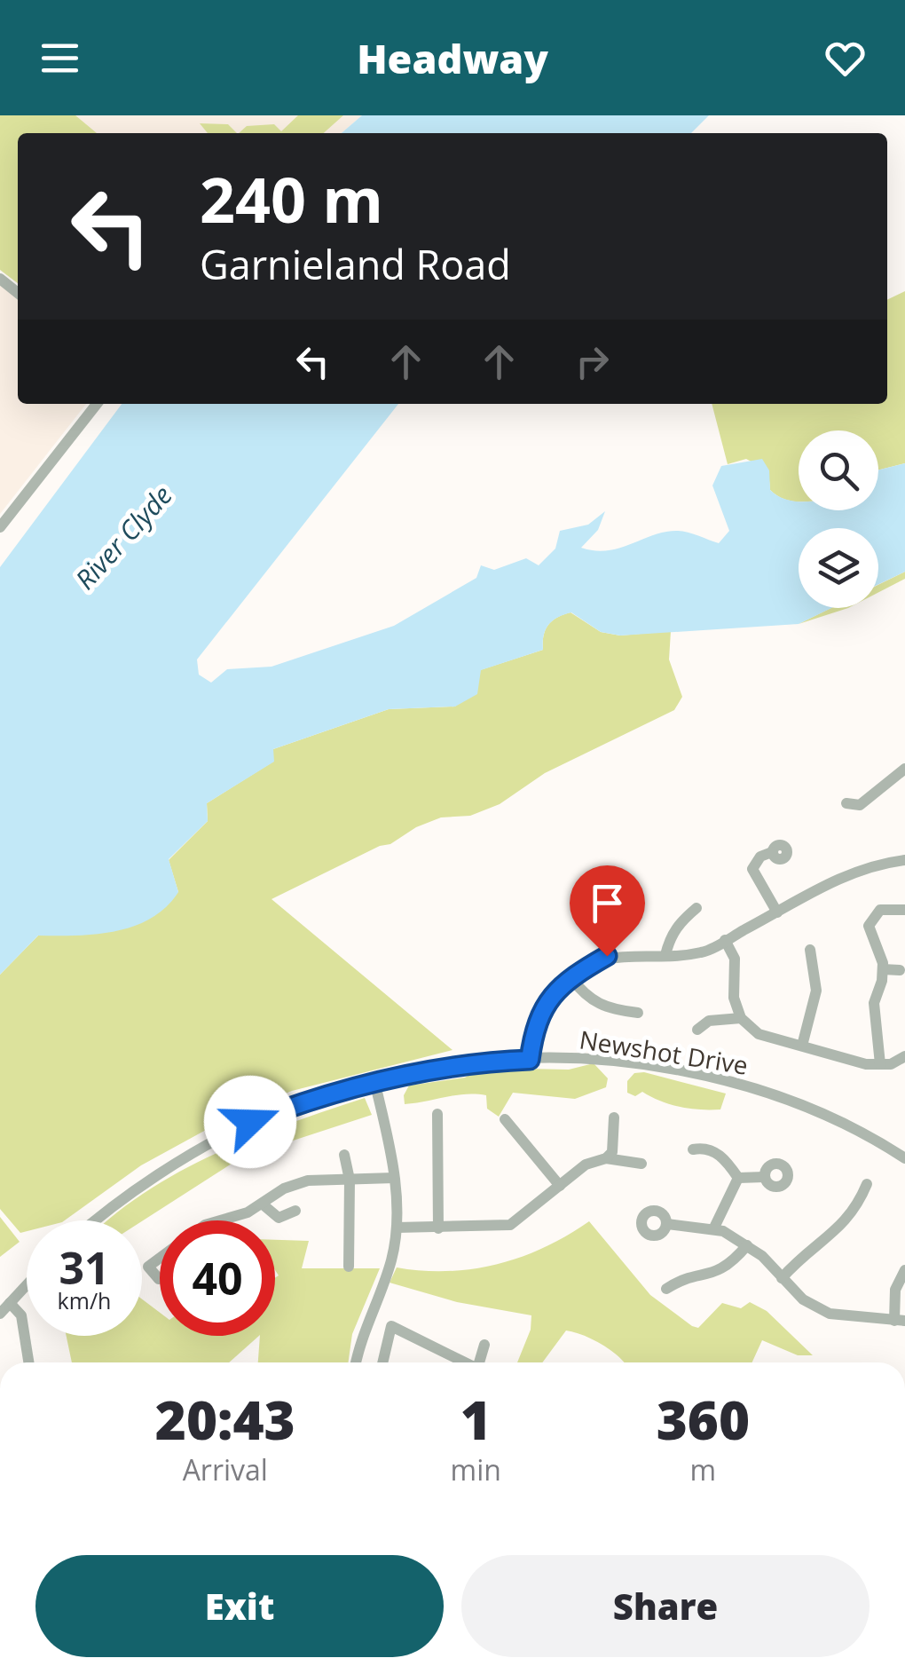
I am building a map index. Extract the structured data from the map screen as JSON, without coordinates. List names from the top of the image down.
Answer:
{
  "streets": {
    "street": ["Newshot Drive"]
  },
  "water": ["River Clyde"],
  "page": {
    "header": "Headway",
    "turn": ["240 m", "Garnieland Road"],
    "speed": "31 km/h",
    "limit": "40",
    "eta": [
      "20:43",
      "Arrival",
      "1",
      "min",
      "360",
      "m"
    ],
    "buttons": ["Exit", "Share"]
  }
}
